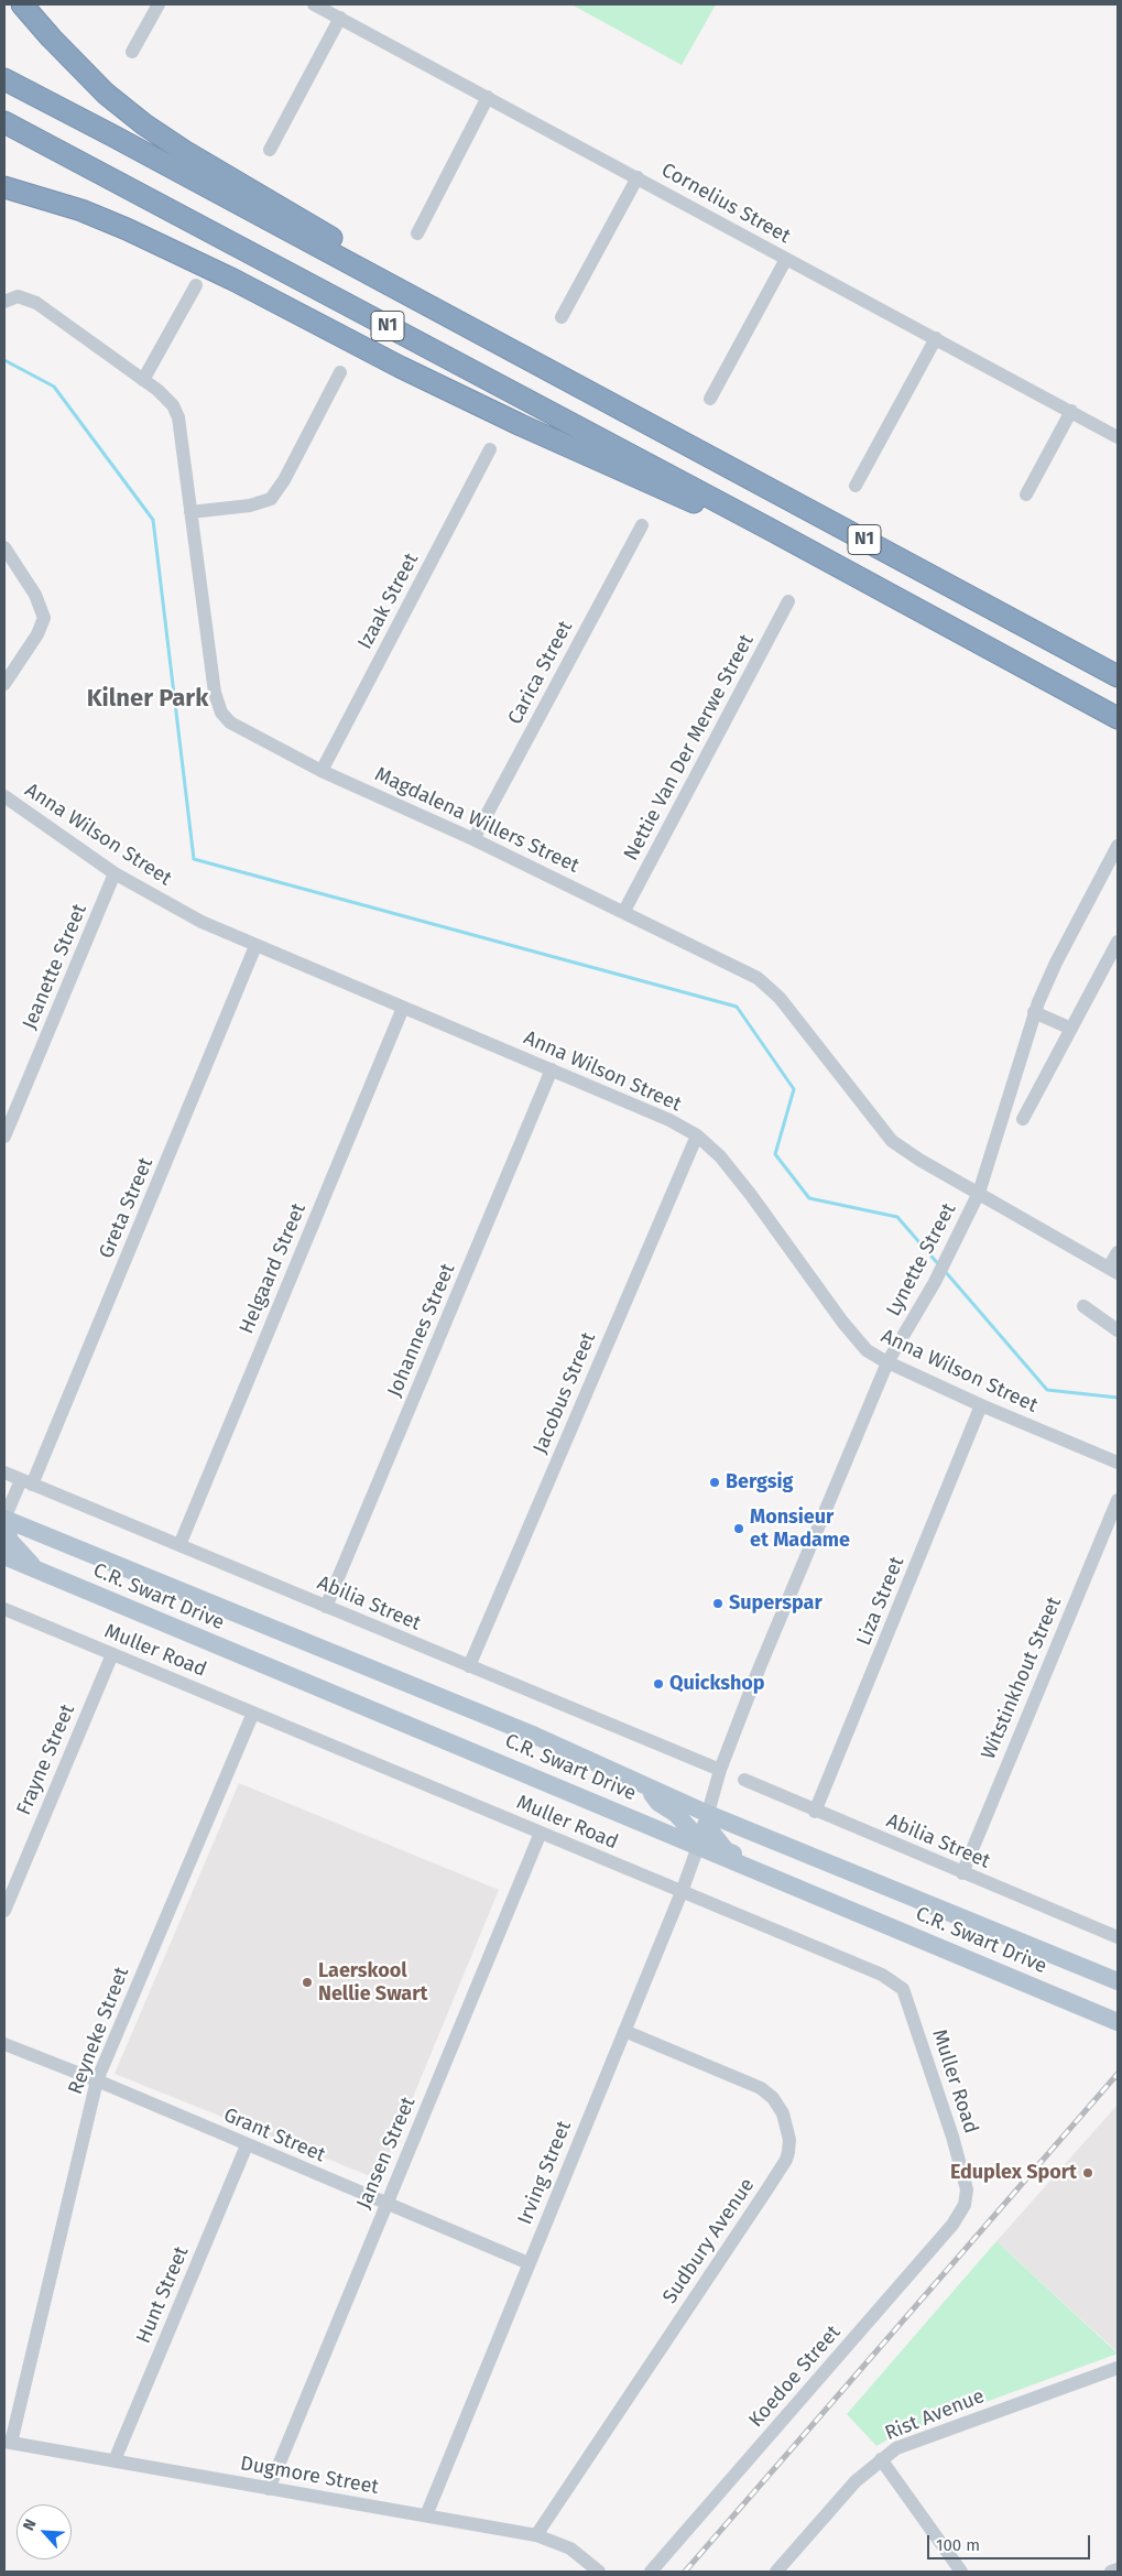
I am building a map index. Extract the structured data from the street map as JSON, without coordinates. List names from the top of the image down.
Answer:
{
  "streets": {
    "highway": ["N1"],
    "main road": ["C.R. Swart Drive"],
    "street": [
      "Cornelius Street",
      "Izaak Street",
      "Carica Street",
      "Nettie Van Der Merwe Street",
      "Magdalena Willers Street",
      "Anna Wilson Street",
      "Jeanette Street",
      "Greta Street",
      "Lynette Street",
      "Helgaard Street",
      "Johannes Street",
      "Jacobus Street",
      "Liza Street",
      "Abilia Street",
      "Muller Road",
      "Witstinkhout Street",
      "Frayne Street",
      "Reyneke Street",
      "Grant Street",
      "Jansen Street",
      "Irving Street",
      "Sudbury Avenue",
      "Hunt Street",
      "Koedoe Street",
      "Rist Avenue",
      "Dugmore Street"
    ]
  },
  "crossings": [
    ["Izaak Street", "Magdalena Willers Street"],
    ["Carica Street", "Magdalena Willers Street"],
    ["Nettie Van Der Merwe Street", "Magdalena Willers Street"],
    ["Magdalena Willers Street", "Lynette Street"],
    ["Anna Wilson Street", "Jeanette Street"],
    ["Anna Wilson Street", "Greta Street"],
    ["Anna Wilson Street", "Lynette Street"],
    ["Anna Wilson Street", "Helgaard Street"],
    ["Anna Wilson Street", "Johannes Street"],
    ["Anna Wilson Street", "Jacobus Street"],
    ["Anna Wilson Street", "Liza Street"],
    ["Greta Street", "C.R. Swart Drive"],
    ["Greta Street", "Abilia Street"],
    ["Lynette Street", "C.R. Swart Drive"],
    ["Lynette Street", "Abilia Street"],
    ["Lynette Street", "Irving Street"],
    ["Helgaard Street", "Abilia Street"],
    ["Johannes Street", "Abilia Street"],
    ["Jacobus Street", "Abilia Street"],
    ["C.R. Swart Drive", "Irving Street"],
    ["Liza Street", "Abilia Street"],
    ["Abilia Street", "Witstinkhout Street"],
    ["Muller Road", "Frayne Street"],
    ["Muller Road", "Reyneke Street"],
    ["Muller Road", "Jansen Street"],
    ["Muller Road", "Irving Street"],
    ["Muller Road", "Koedoe Street"],
    ["Reyneke Street", "Grant Street"],
    ["Reyneke Street", "Dugmore Street"],
    ["Grant Street", "Jansen Street"],
    ["Grant Street", "Irving Street"],
    ["Grant Street", "Hunt Street"],
    ["Jansen Street", "Dugmore Street"],
    ["Irving Street", "Sudbury Avenue"],
    ["Irving Street", "Dugmore Street"],
    ["Sudbury Avenue", "Dugmore Street"],
    ["Hunt Street", "Dugmore Street"]
  ],
  "districts": ["Kilner Park"],
  "places": [
    "Bergsig",
    "Monsieur et Madame",
    "Superspar",
    "Quickshop",
    "Laerskool Nellie Swart",
    "Eduplex Sport"
  ],
  "scale_bar": "100 m",
  "north": "top left"
}
